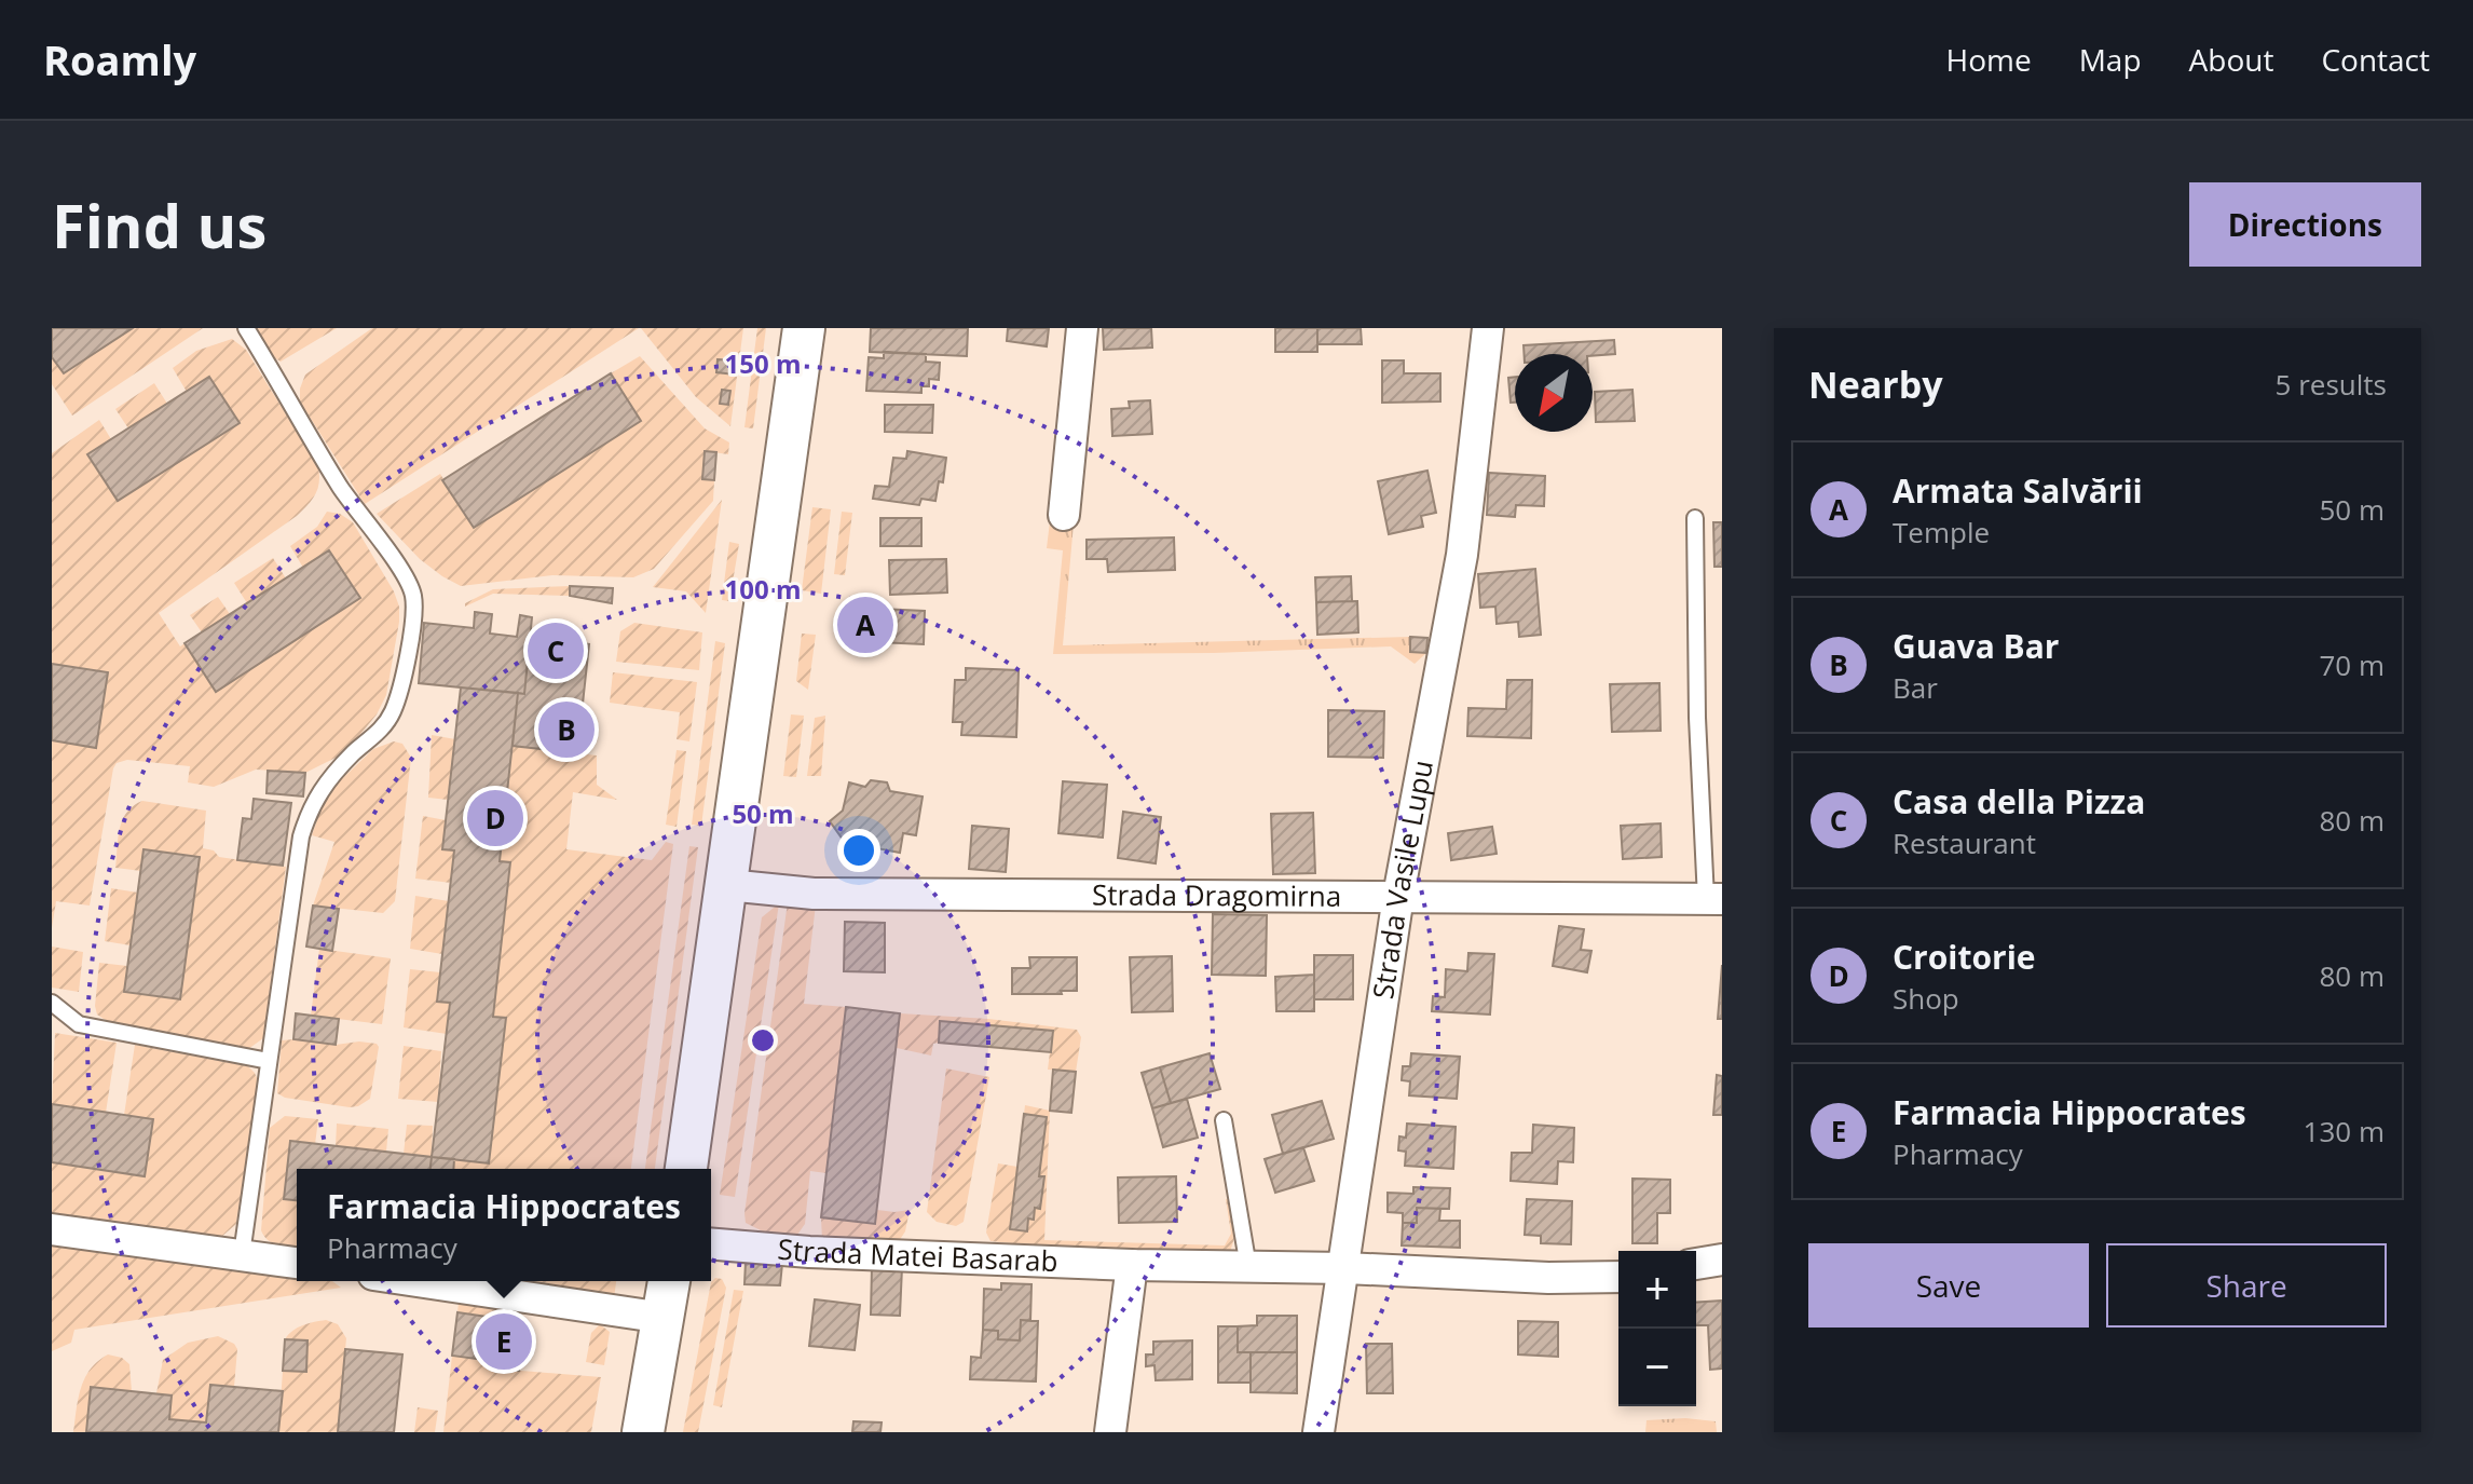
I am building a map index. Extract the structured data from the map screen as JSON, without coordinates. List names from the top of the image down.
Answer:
{
  "streets": {
    "street": ["Strada Vasile Lupu", "Strada Dragomirna", "Strada Matei Basarab"]
  },
  "crossings": [
    ["Strada Vasile Lupu", "Strada Dragomirna"],
    ["Strada Vasile Lupu", "Strada Matei Basarab"]
  ],
  "north": "bottom left",
  "page": {
    "header": "Roamly",
    "nav": [
      "Home",
      "Map",
      "About",
      "Contact"
    ],
    "buttons": [
      "Directions",
      ["Save", "Share"]
    ],
    "title": "Find us",
    "heading": ["Nearby", "5 results"],
    "list": [
      {
        "mark": "A",
        "name": "Armata Salvării",
        "note": "Temple",
        "value": "50 m"
      },
      {
        "mark": "B",
        "name": "Guava Bar",
        "note": "Bar",
        "value": "70 m"
      },
      {
        "mark": "C",
        "name": "Casa della Pizza",
        "note": "Restaurant",
        "value": "80 m"
      },
      {
        "mark": "D",
        "name": "Croitorie",
        "note": "Shop",
        "value": "80 m"
      },
      {
        "mark": "E",
        "name": "Farmacia Hippocrates",
        "note": "Pharmacy",
        "value": "130 m"
      }
    ],
    "pins": [
      "A",
      "C",
      "B",
      "D",
      "E"
    ],
    "popup": ["Farmacia Hippocrates", "Pharmacy"],
    "map_buttons": ["+", "−"]
  },
  "rings": ["150 m", "100 m", "50 m"]
}
